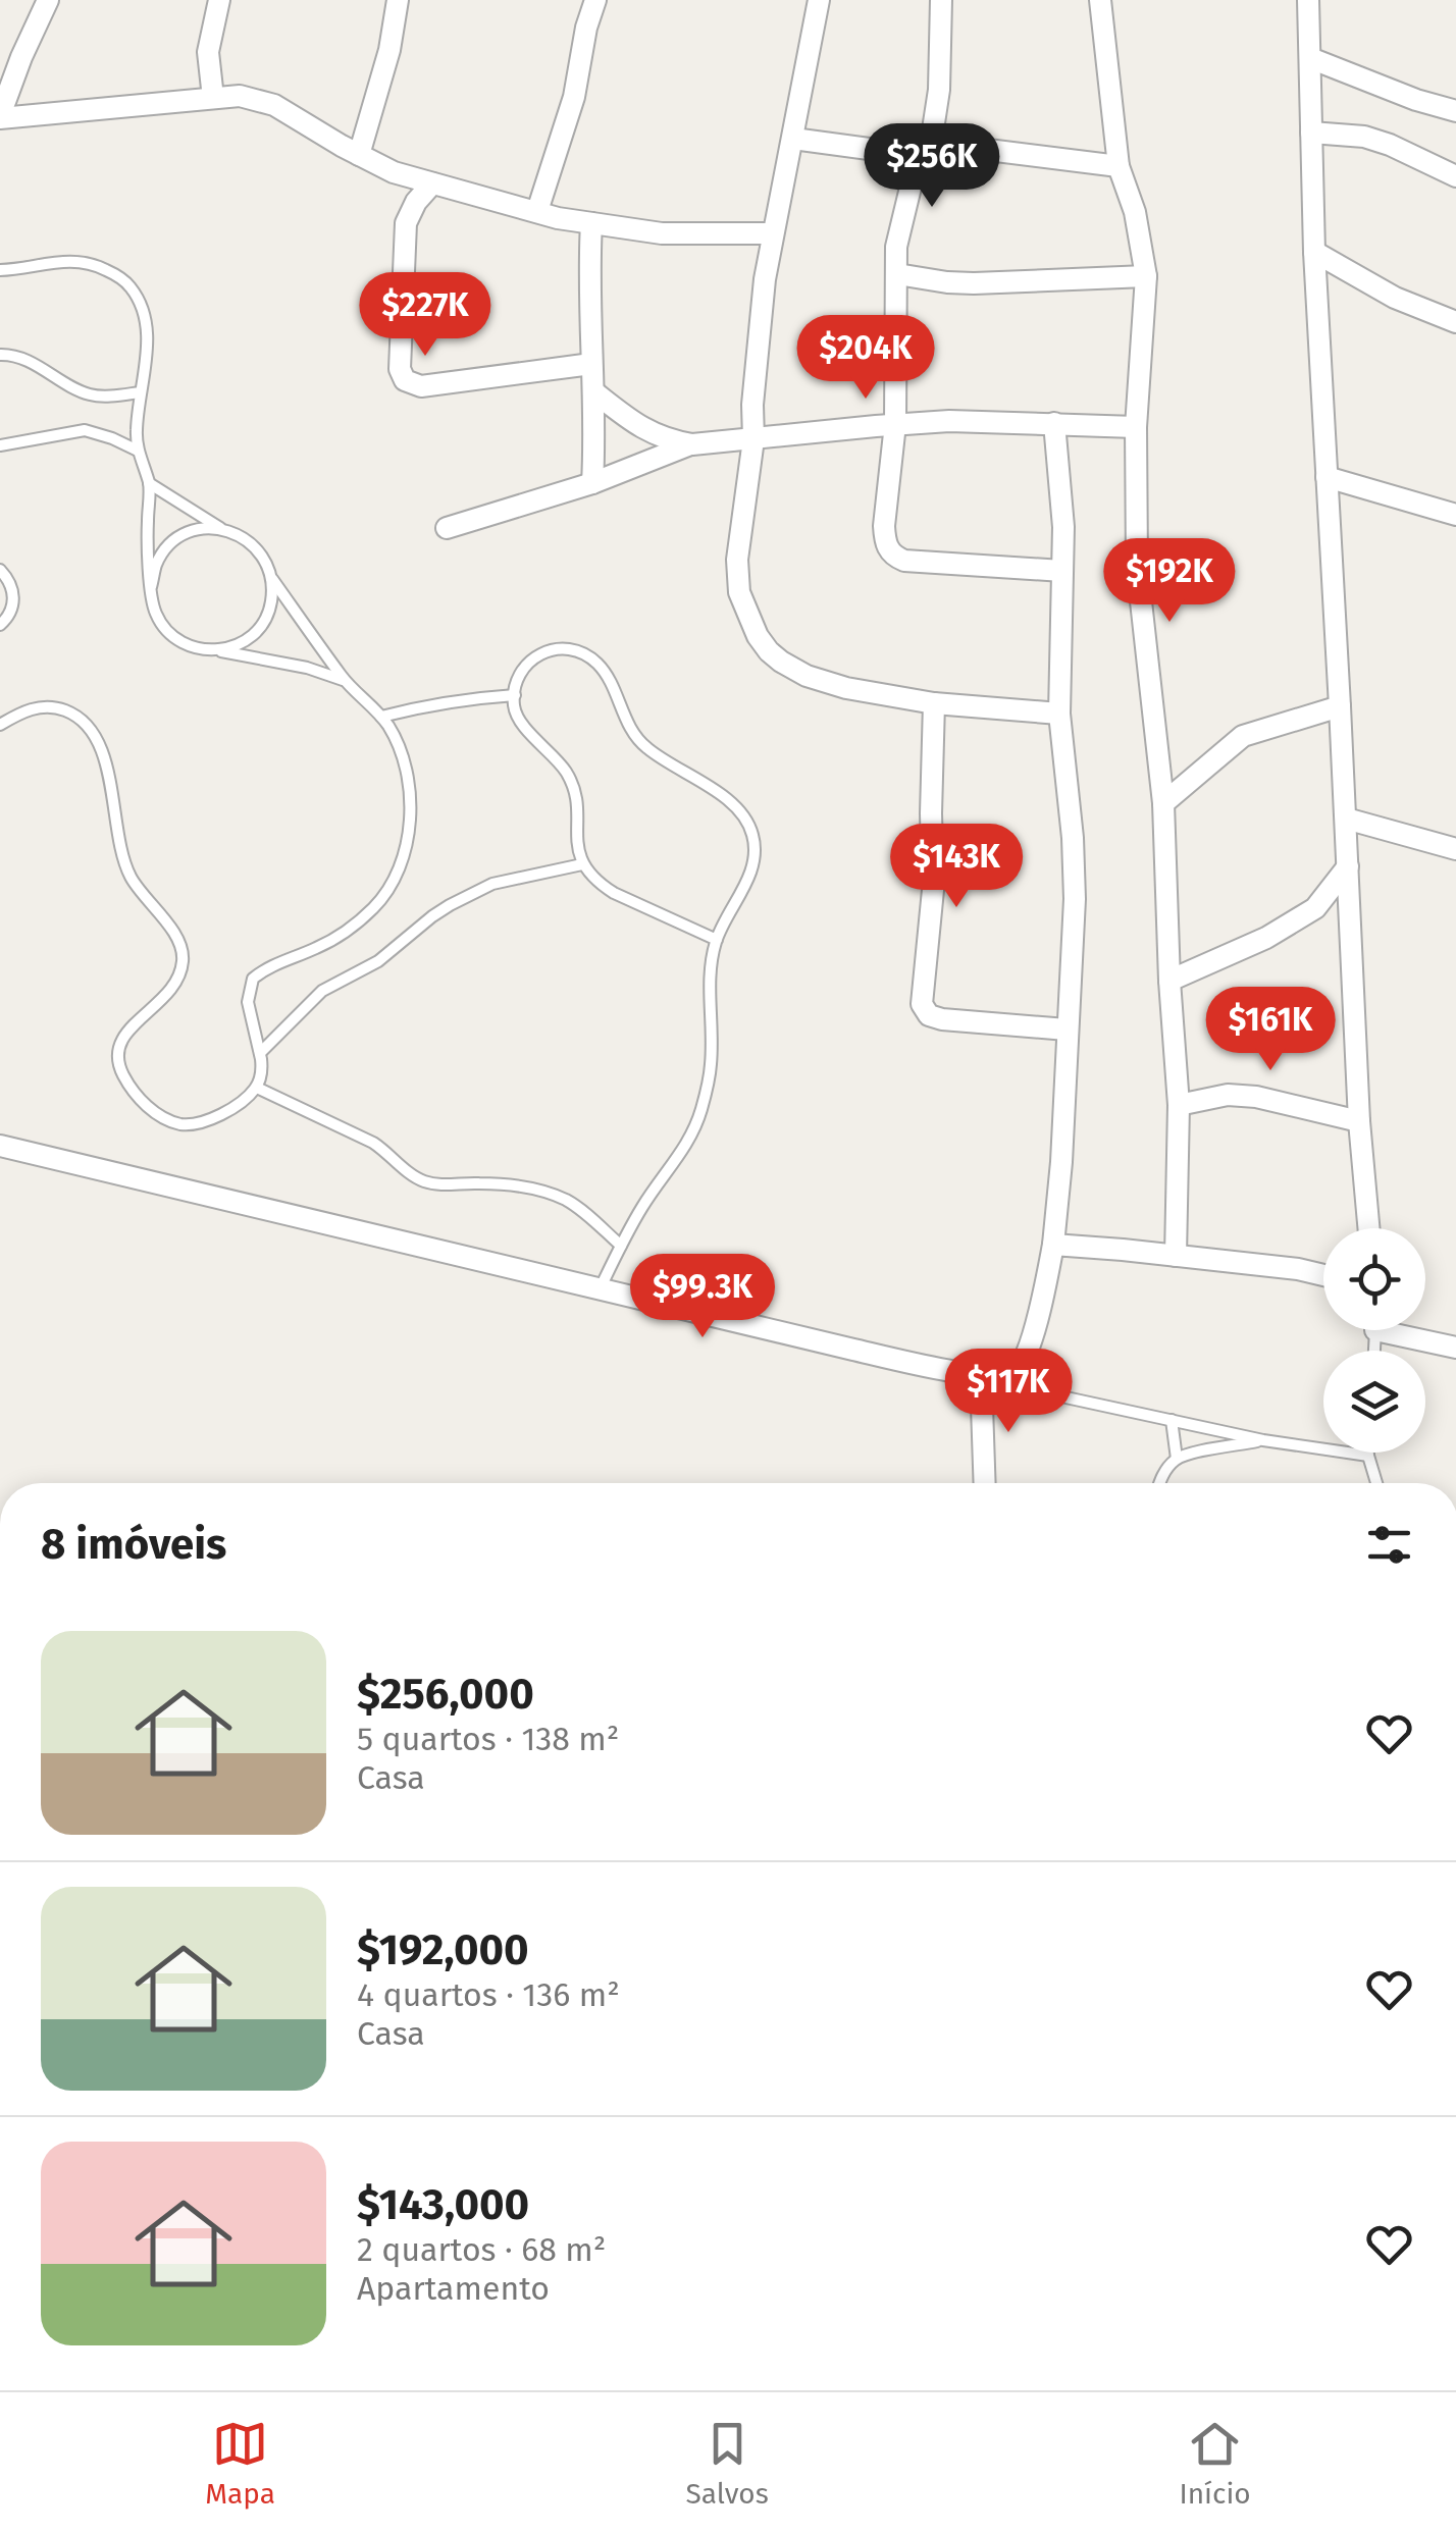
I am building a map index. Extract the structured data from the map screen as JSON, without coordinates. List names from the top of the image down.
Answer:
{
  "page": {
    "price": [
      "$256K",
      "$227K",
      "$204K",
      "$192K",
      "$143K",
      "$161K",
      "$99.3K",
      "$117K"
    ],
    "heading": "8 imóveis",
    "list": [
      {
        "name": "$256,000",
        "note": "5 quartos · 138 m² · Casa"
      },
      {
        "name": "$192,000",
        "note": "4 quartos · 136 m² · Casa"
      },
      {
        "name": "$143,000",
        "note": "2 quartos · 68 m² · Apartamento"
      }
    ],
    "tabs": ["Mapa", "Salvos", "Início"]
  }
}
